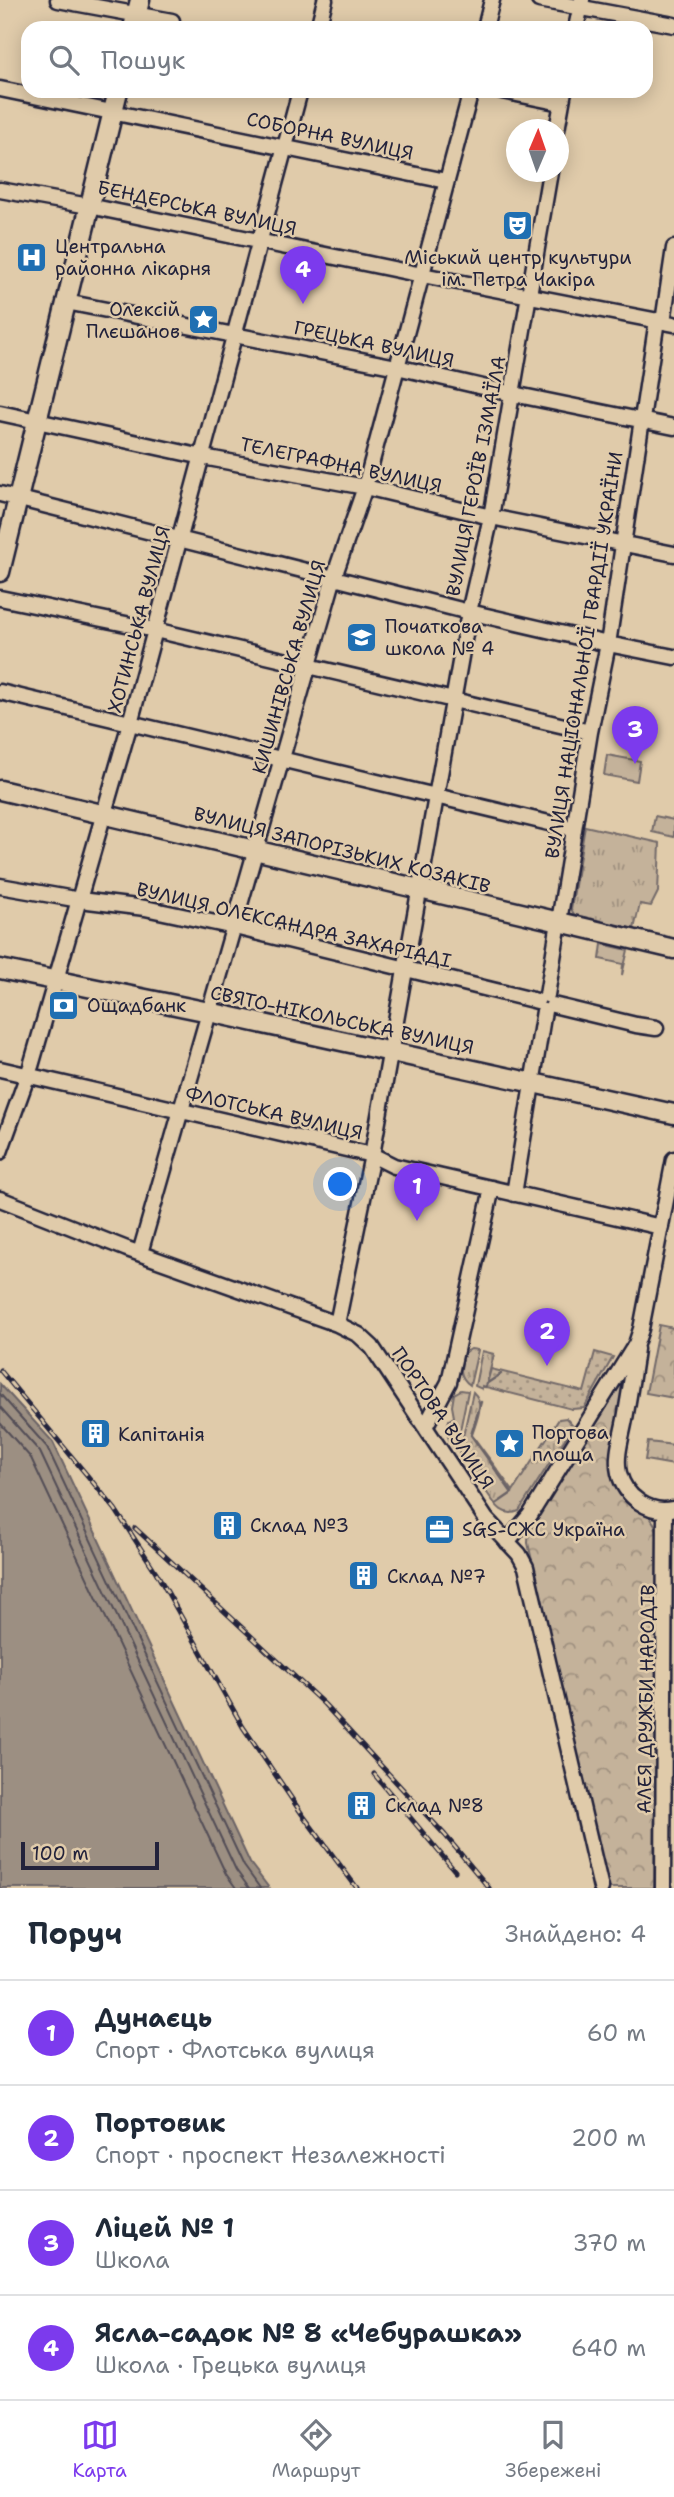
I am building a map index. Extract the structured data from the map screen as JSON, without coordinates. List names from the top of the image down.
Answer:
{
  "streets": {
    "main road": ["ВУЛИЦЯ ЗАПОРІЗЬКИХ КОЗАКІВ", "СВЯТО-НІКОЛЬСЬКА ВУЛИЦЯ"],
    "street": [
      "СОБОРНА ВУЛИЦЯ",
      "БЕНДЕРСЬКА ВУЛИЦЯ",
      "ГРЕЦЬКА ВУЛИЦЯ",
      "ТЕЛЕГРАФНА ВУЛИЦЯ",
      "ВУЛИЦЯ ГЕРОЇВ ІЗМАЇЛА",
      "ХОТИНСЬКА ВУЛИЦЯ",
      "ВУЛИЦЯ НАЦІОНАЛЬНОЇ ГВАРДІЇ УКРАЇНИ",
      "КИШИНІВСЬКА ВУЛИЦЯ",
      "ВУЛИЦЯ ОЛЕКСАНДРА ЗАХАРІАДІ",
      "ФЛОТСЬКА ВУЛИЦЯ",
      "ПОРТОВА ВУЛИЦЯ",
      "АЛЕЯ ДРУЖБИ НАРОДІВ"
    ]
  },
  "crossings": [
    ["СОБОРНА ВУЛИЦЯ", "ХОТИНСЬКА ВУЛИЦЯ"],
    ["СОБОРНА ВУЛИЦЯ", "КИШИНІВСЬКА ВУЛИЦЯ"],
    ["БЕНДЕРСЬКА ВУЛИЦЯ", "ВУЛИЦЯ ГЕРОЇВ ІЗМАЇЛА"],
    ["БЕНДЕРСЬКА ВУЛИЦЯ", "ХОТИНСЬКА ВУЛИЦЯ"],
    ["БЕНДЕРСЬКА ВУЛИЦЯ", "ВУЛИЦЯ НАЦІОНАЛЬНОЇ ГВАРДІЇ УКРАЇНИ"],
    ["БЕНДЕРСЬКА ВУЛИЦЯ", "КИШИНІВСЬКА ВУЛИЦЯ"],
    ["ГРЕЦЬКА ВУЛИЦЯ", "ВУЛИЦЯ ГЕРОЇВ ІЗМАЇЛА"],
    ["ГРЕЦЬКА ВУЛИЦЯ", "ХОТИНСЬКА ВУЛИЦЯ"],
    ["ГРЕЦЬКА ВУЛИЦЯ", "ВУЛИЦЯ НАЦІОНАЛЬНОЇ ГВАРДІЇ УКРАЇНИ"],
    ["ГРЕЦЬКА ВУЛИЦЯ", "КИШИНІВСЬКА ВУЛИЦЯ"],
    ["ТЕЛЕГРАФНА ВУЛИЦЯ", "ВУЛИЦЯ ГЕРОЇВ ІЗМАЇЛА"],
    ["ТЕЛЕГРАФНА ВУЛИЦЯ", "ХОТИНСЬКА ВУЛИЦЯ"],
    ["ТЕЛЕГРАФНА ВУЛИЦЯ", "ВУЛИЦЯ НАЦІОНАЛЬНОЇ ГВАРДІЇ УКРАЇНИ"],
    ["ТЕЛЕГРАФНА ВУЛИЦЯ", "КИШИНІВСЬКА ВУЛИЦЯ"],
    ["ВУЛИЦЯ ГЕРОЇВ ІЗМАЇЛА", "ВУЛИЦЯ ЗАПОРІЗЬКИХ КОЗАКІВ"],
    ["ВУЛИЦЯ ГЕРОЇВ ІЗМАЇЛА", "ВУЛИЦЯ ОЛЕКСАНДРА ЗАХАРІАДІ"],
    ["ВУЛИЦЯ ГЕРОЇВ ІЗМАЇЛА", "СВЯТО-НІКОЛЬСЬКА ВУЛИЦЯ"],
    ["ВУЛИЦЯ ГЕРОЇВ ІЗМАЇЛА", "ФЛОТСЬКА ВУЛИЦЯ"],
    ["ВУЛИЦЯ ГЕРОЇВ ІЗМАЇЛА", "ПОРТОВА ВУЛИЦЯ"],
    ["ХОТИНСЬКА ВУЛИЦЯ", "ВУЛИЦЯ ЗАПОРІЗЬКИХ КОЗАКІВ"],
    ["ХОТИНСЬКА ВУЛИЦЯ", "ВУЛИЦЯ ОЛЕКСАНДРА ЗАХАРІАДІ"],
    ["ХОТИНСЬКА ВУЛИЦЯ", "СВЯТО-НІКОЛЬСЬКА ВУЛИЦЯ"],
    ["ХОТИНСЬКА ВУЛИЦЯ", "ФЛОТСЬКА ВУЛИЦЯ"],
    ["ВУЛИЦЯ НАЦІОНАЛЬНОЇ ГВАРДІЇ УКРАЇНИ", "ВУЛИЦЯ ЗАПОРІЗЬКИХ КОЗАКІВ"],
    ["ВУЛИЦЯ НАЦІОНАЛЬНОЇ ГВАРДІЇ УКРАЇНИ", "ВУЛИЦЯ ОЛЕКСАНДРА ЗАХАРІАДІ"],
    ["ВУЛИЦЯ НАЦІОНАЛЬНОЇ ГВАРДІЇ УКРАЇНИ", "СВЯТО-НІКОЛЬСЬКА ВУЛИЦЯ"],
    ["ВУЛИЦЯ НАЦІОНАЛЬНОЇ ГВАРДІЇ УКРАЇНИ", "ФЛОТСЬКА ВУЛИЦЯ"],
    ["КИШИНІВСЬКА ВУЛИЦЯ", "ВУЛИЦЯ ЗАПОРІЗЬКИХ КОЗАКІВ"],
    ["КИШИНІВСЬКА ВУЛИЦЯ", "ВУЛИЦЯ ОЛЕКСАНДРА ЗАХАРІАДІ"],
    ["КИШИНІВСЬКА ВУЛИЦЯ", "СВЯТО-НІКОЛЬСЬКА ВУЛИЦЯ"],
    ["КИШИНІВСЬКА ВУЛИЦЯ", "ФЛОТСЬКА ВУЛИЦЯ"],
    ["КИШИНІВСЬКА ВУЛИЦЯ", "ПОРТОВА ВУЛИЦЯ"]
  ],
  "places": {
    "theatre": ["Міський центр культури ім. Петра Чакіра"],
    "hospital": ["Центральна районна лікарня"],
    "place": ["Олексій Плєшанов", "Портова площа"],
    "school or university": ["Початкова школа № 4"],
    "bank": ["Ощадбанк"],
    "building": [
      "Капітанія",
      "Склад №3",
      "Склад №7",
      "Склад №8"
    ],
    "office": ["SGS‑СЖС Україна"]
  },
  "scale_bar": "100 m",
  "north": "top",
  "page": {
    "search": "Пошук",
    "pins": [
      "4",
      "3",
      "1",
      "2"
    ],
    "scale": "100 m",
    "heading": ["Поруч", "Знайдено: 4"],
    "list": [
      {
        "mark": "1",
        "name": "Дунаєць",
        "note": "Спорт · Флотська вулиця",
        "value": "60 m"
      },
      {
        "mark": "2",
        "name": "Портовик",
        "note": "Спорт · проспект Незалежності",
        "value": "200 m"
      },
      {
        "mark": "3",
        "name": "Ліцей № 1",
        "note": "Школа",
        "value": "370 m"
      },
      {
        "mark": "4",
        "name": "Ясла-садок № 8 «Чебурашка»",
        "note": "Школа · Грецька вулиця",
        "value": "640 m"
      }
    ],
    "nav": ["Карта", "Маршрут", "Збережені"]
  }
}
